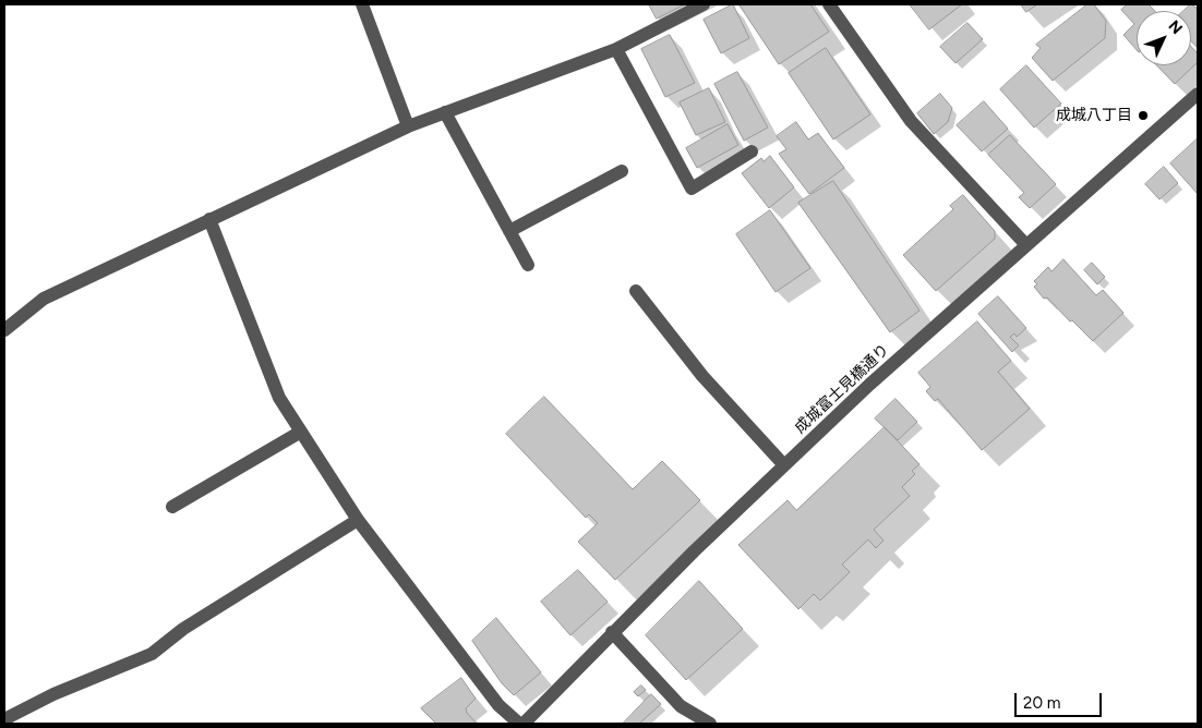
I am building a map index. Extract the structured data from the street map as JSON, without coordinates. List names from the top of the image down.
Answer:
{
  "streets": {
    "street": ["成城富士見橋通り"]
  },
  "places": ["成城八丁目"],
  "scale_bar": "20 m",
  "north": "top right"
}
